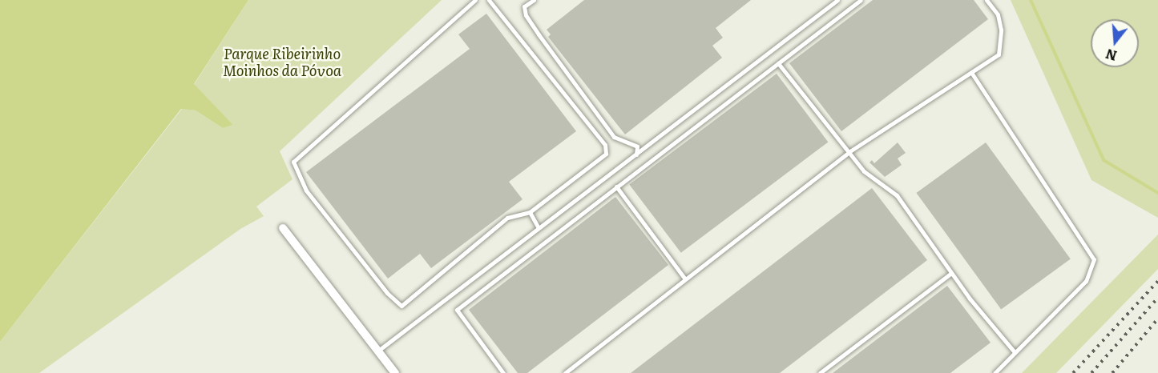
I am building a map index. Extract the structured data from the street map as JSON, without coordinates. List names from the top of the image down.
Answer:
{
  "parks": ["Parque Ribeirinho Moinhos da Póvoa"],
  "north": "bottom"
}
